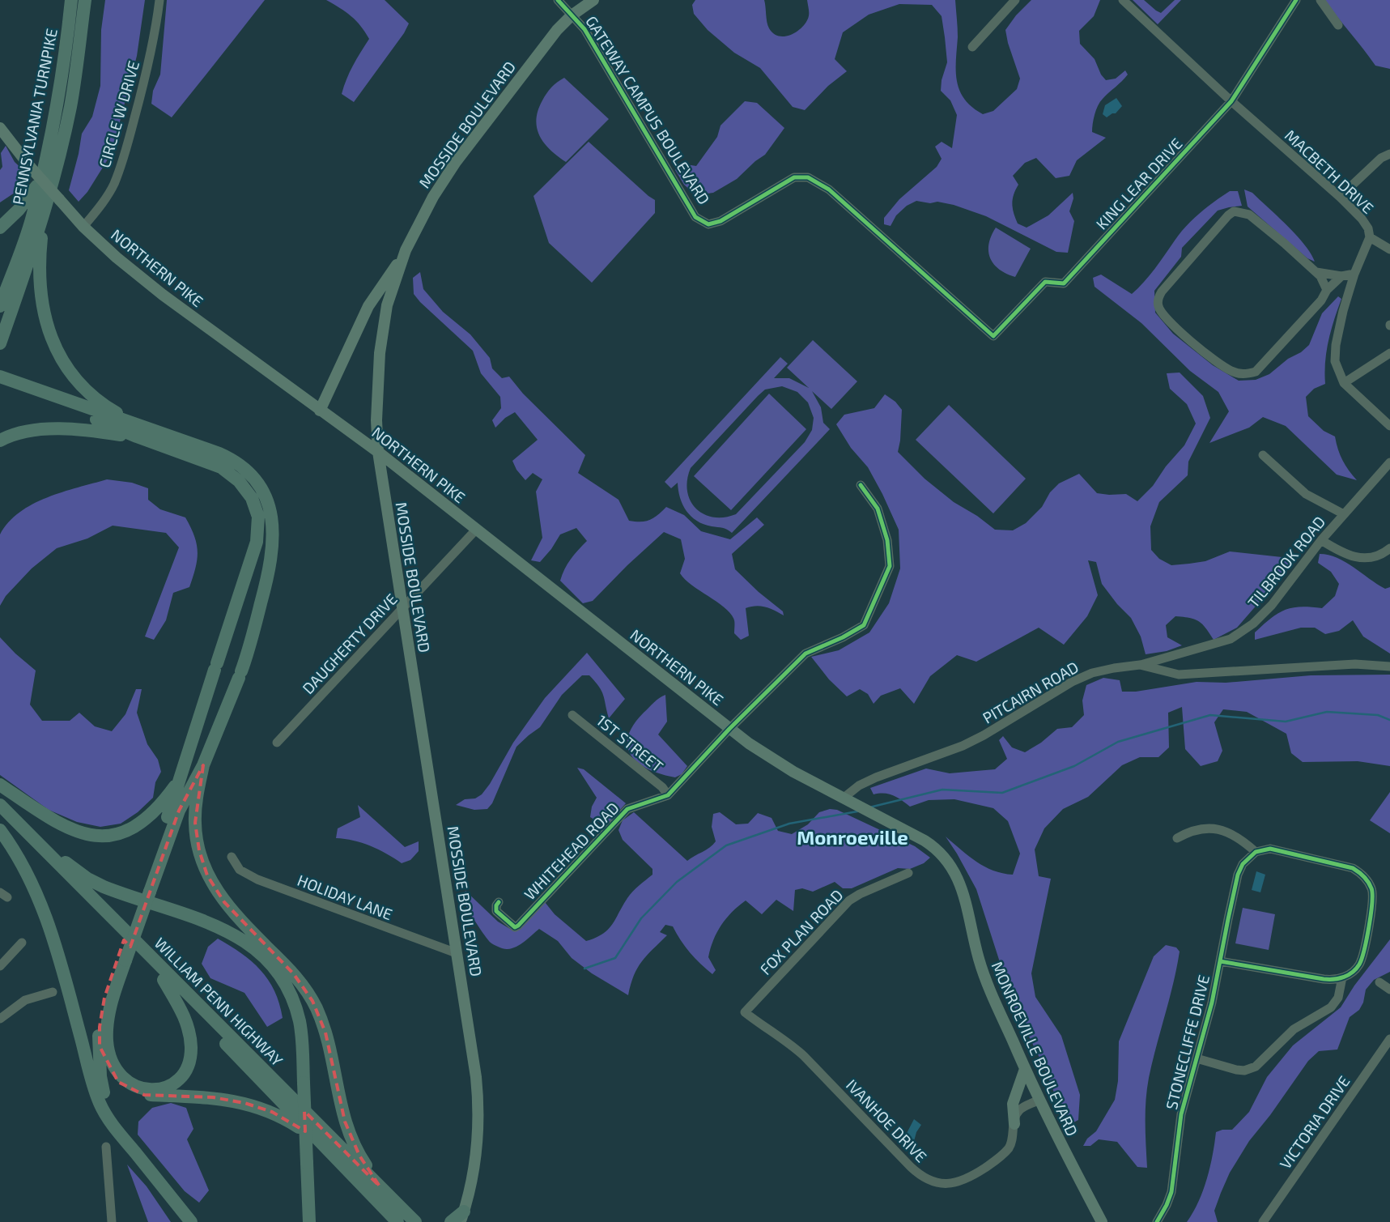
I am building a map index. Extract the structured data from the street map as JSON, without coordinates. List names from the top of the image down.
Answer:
{
  "streets": {
    "highway": ["PENNSYLVANIA TURNPIKE", "WILLIAM PENN HIGHWAY"],
    "main road": ["MOSSIDE BOULEVARD", "NORTHERN PIKE", "MONROEVILLE BOULEVARD"],
    "street": [
      "GATEWAY CAMPUS BOULEVARD",
      "CIRCLE W DRIVE",
      "MACBETH DRIVE",
      "KING LEAR DRIVE",
      "TILBROOK ROAD",
      "DAUGHERTY DRIVE",
      "PITCAIRN ROAD",
      "1ST STREET",
      "WHITEHEAD ROAD",
      "HOLIDAY LANE",
      "FOX PLAN ROAD",
      "STONECLIFFE DRIVE",
      "IVANHOE DRIVE",
      "VICTORIA DRIVE"
    ]
  },
  "crossings": [
    ["GATEWAY CAMPUS BOULEVARD", "MOSSIDE BOULEVARD"],
    ["GATEWAY CAMPUS BOULEVARD", "KING LEAR DRIVE"],
    ["CIRCLE W DRIVE", "NORTHERN PIKE"],
    ["MOSSIDE BOULEVARD", "NORTHERN PIKE"],
    ["MOSSIDE BOULEVARD", "DAUGHERTY DRIVE"],
    ["MOSSIDE BOULEVARD", "HOLIDAY LANE"],
    ["MACBETH DRIVE", "KING LEAR DRIVE"],
    ["NORTHERN PIKE", "DAUGHERTY DRIVE"],
    ["NORTHERN PIKE", "PITCAIRN ROAD"],
    ["NORTHERN PIKE", "WHITEHEAD ROAD"],
    ["NORTHERN PIKE", "MONROEVILLE BOULEVARD"],
    ["TILBROOK ROAD", "PITCAIRN ROAD"],
    ["PITCAIRN ROAD", "MONROEVILLE BOULEVARD"],
    ["1ST STREET", "WHITEHEAD ROAD"],
    ["FOX PLAN ROAD", "IVANHOE DRIVE"],
    ["MONROEVILLE BOULEVARD", "IVANHOE DRIVE"]
  ],
  "districts": ["Monroeville"]
}
